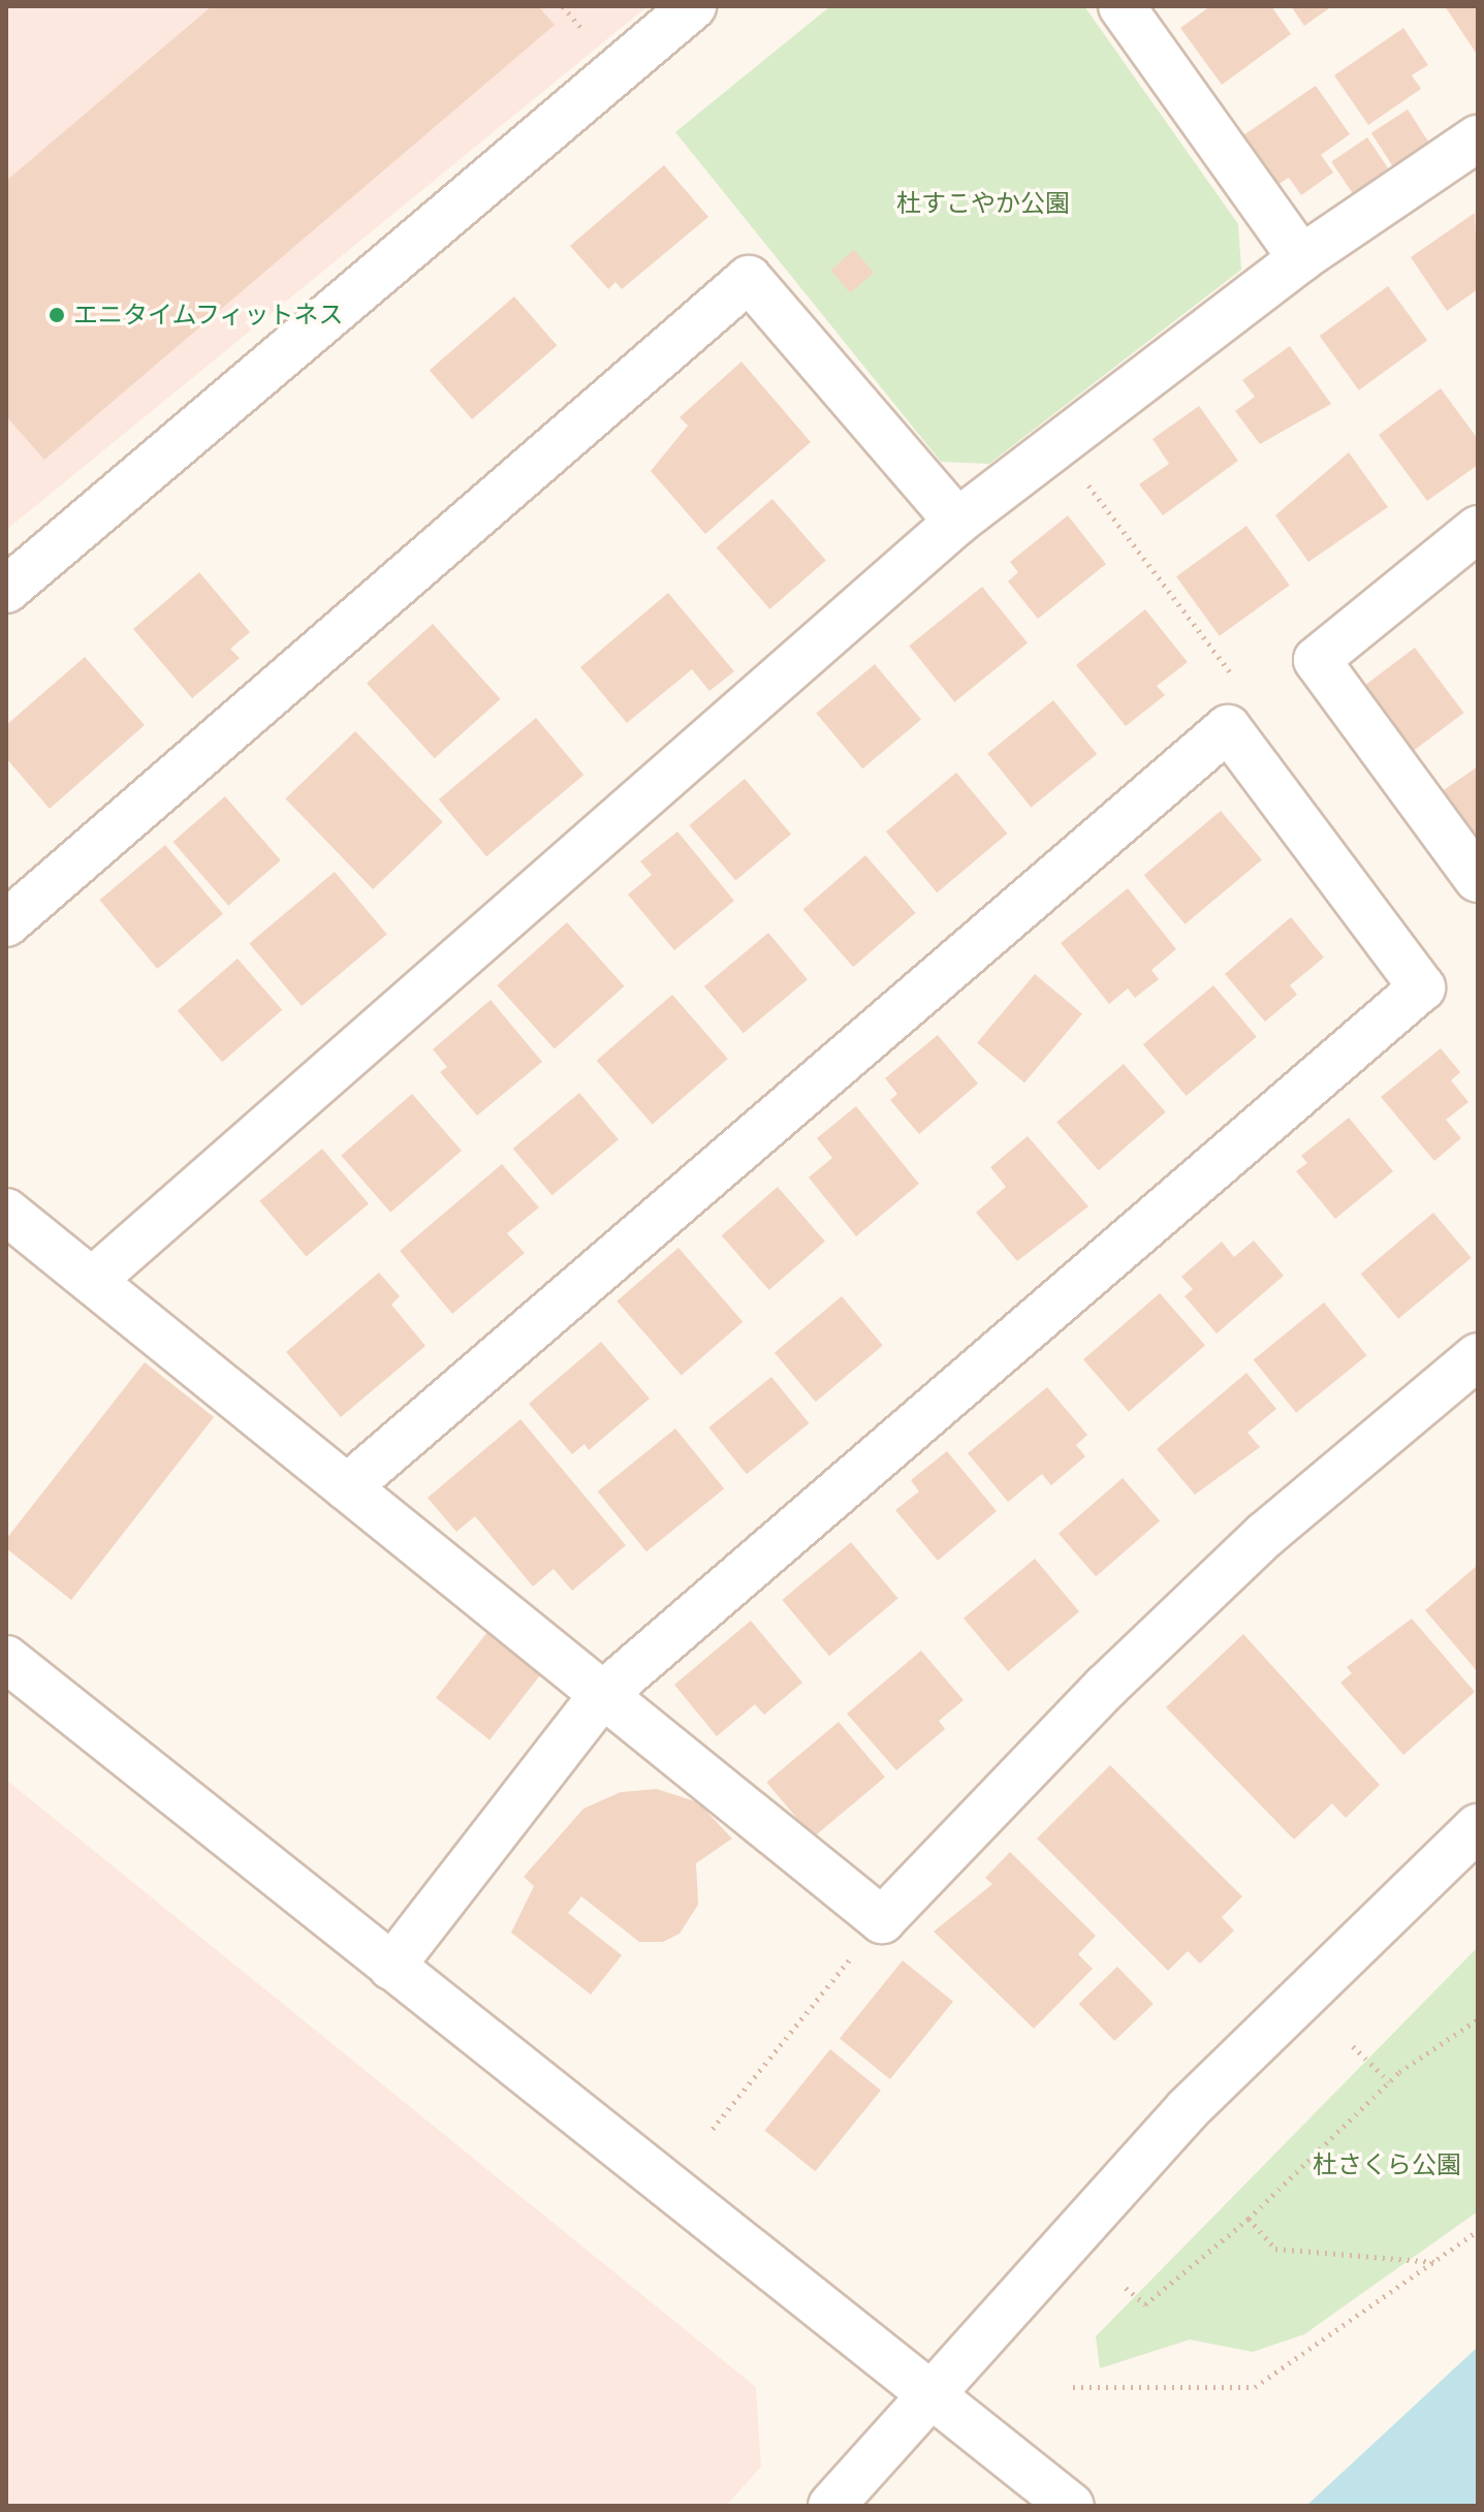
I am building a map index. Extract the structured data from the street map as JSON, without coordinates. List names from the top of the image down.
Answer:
{
  "parks": ["杜すこやか公園", "杜さくら公園"],
  "places": ["エニタイムフィットネス"]
}
